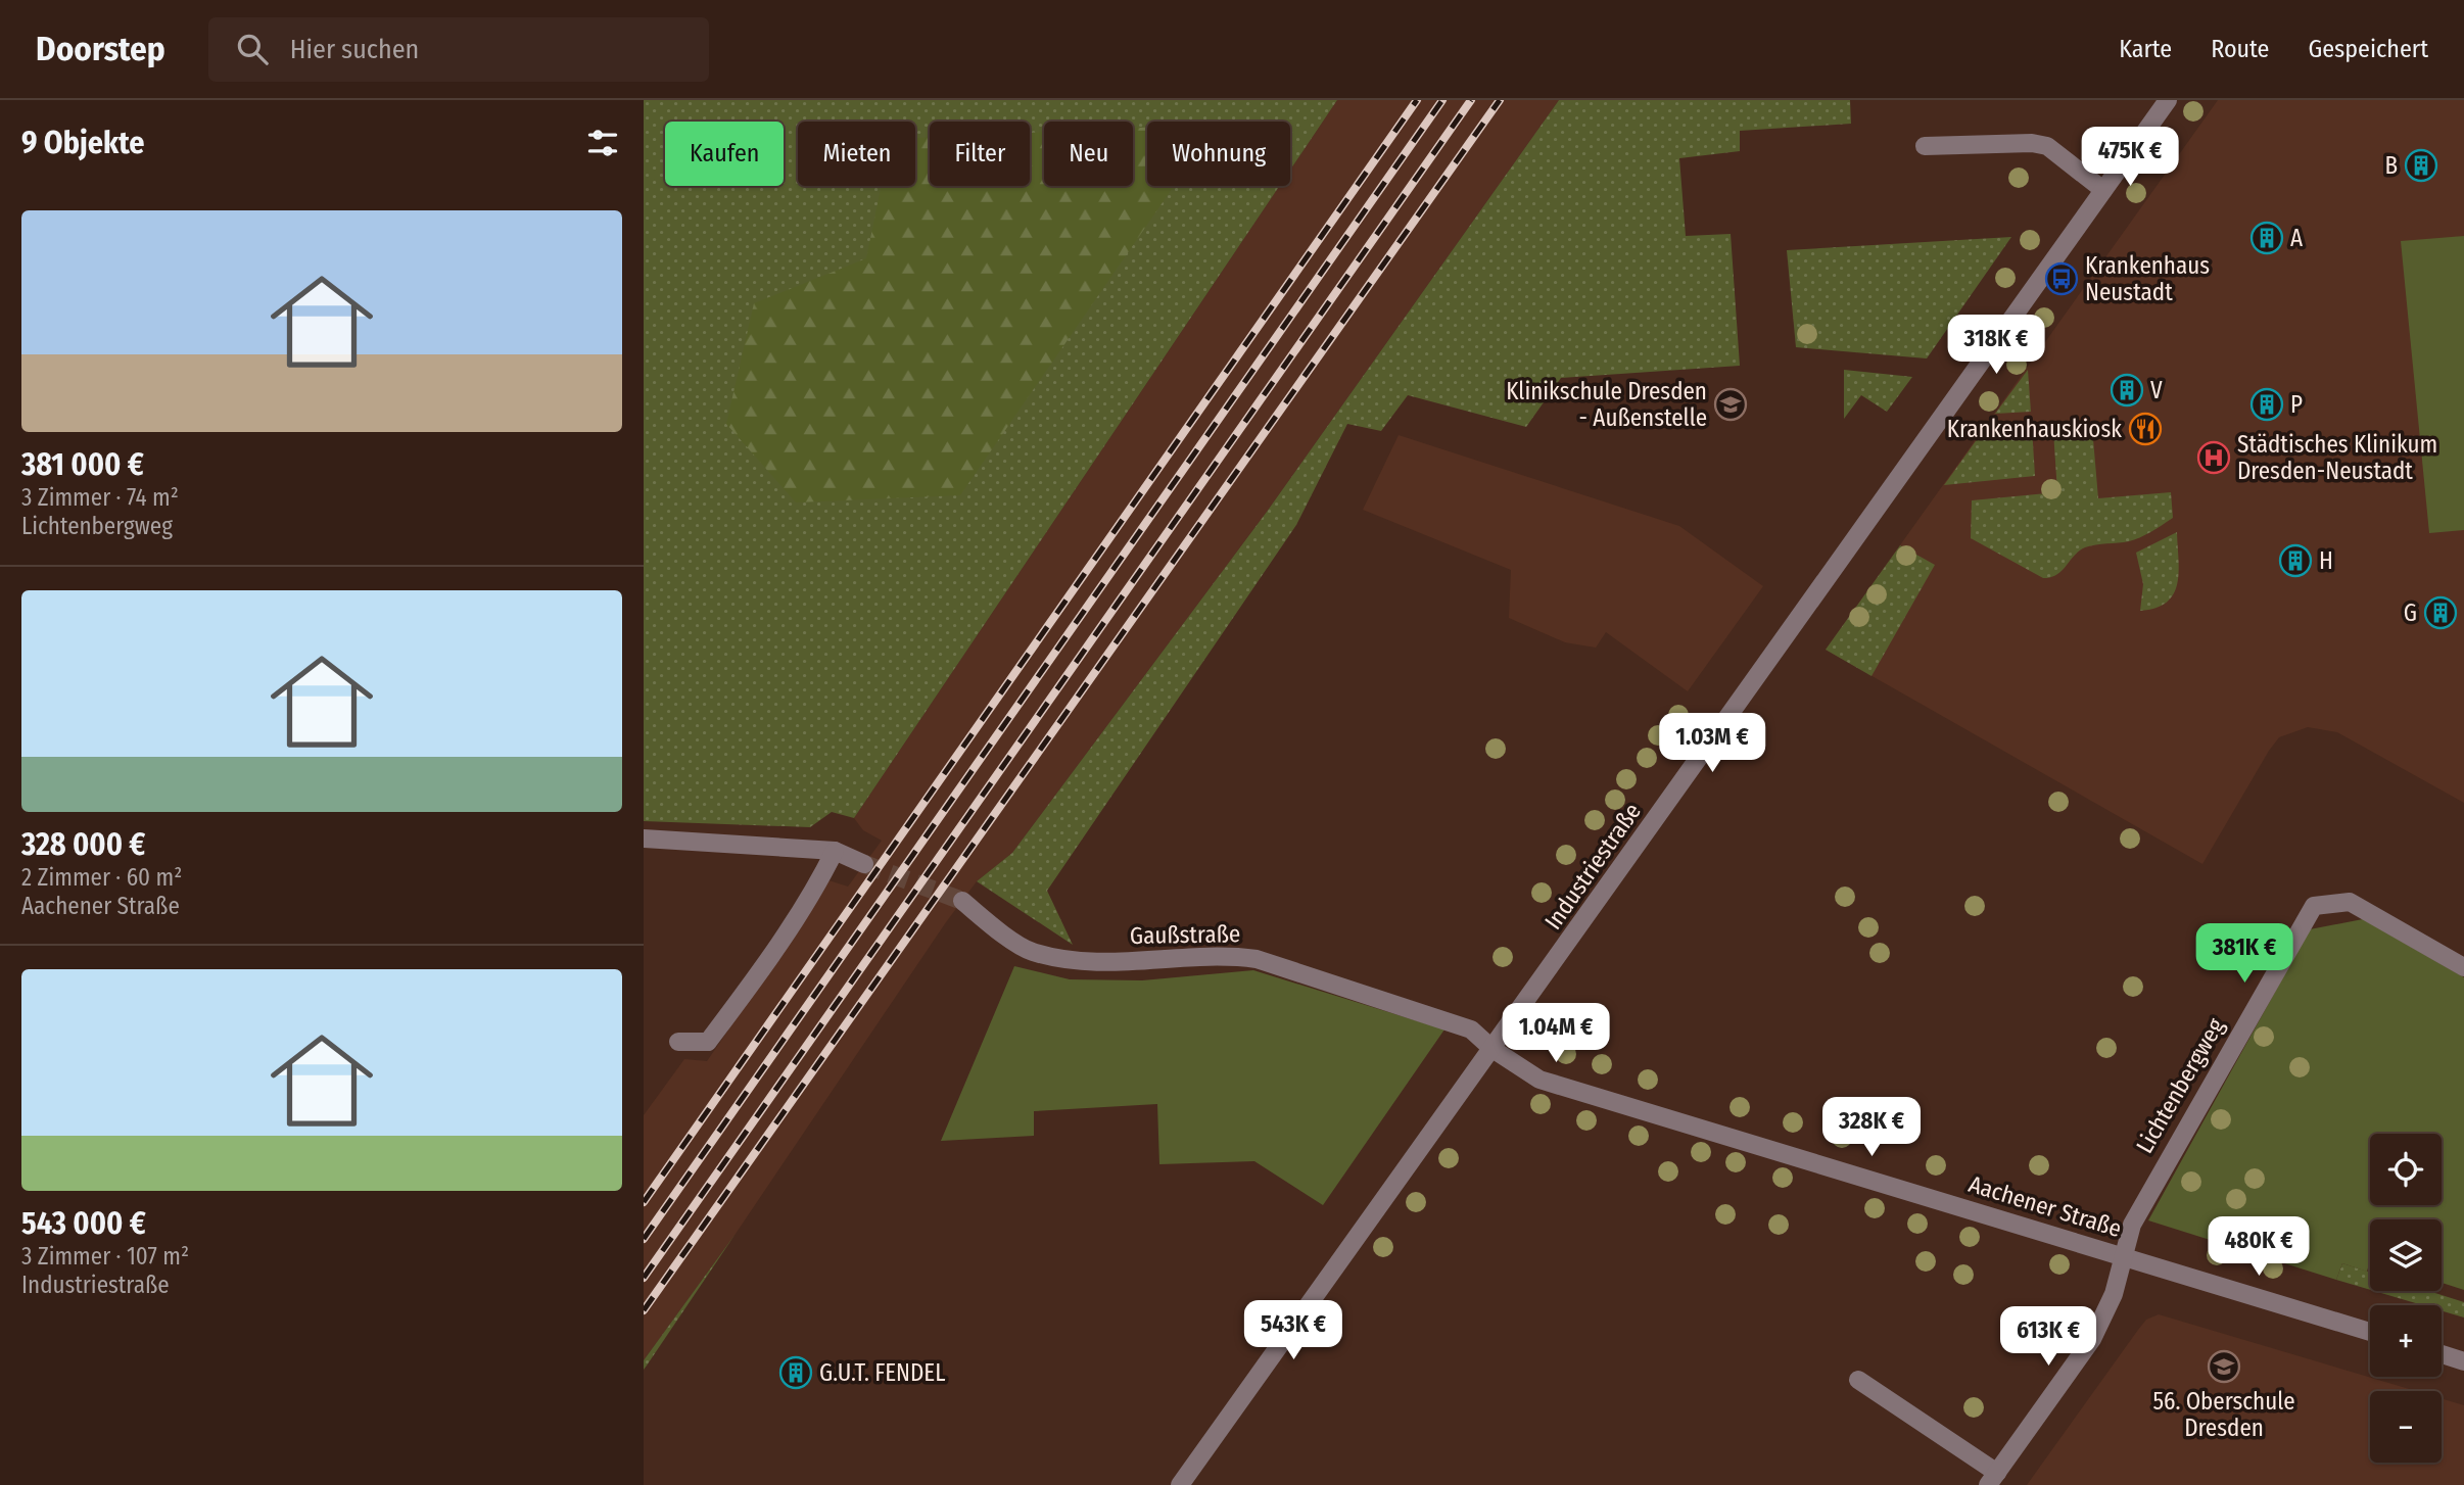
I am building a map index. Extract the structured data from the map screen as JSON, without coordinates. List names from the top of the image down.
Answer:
{
  "streets": {
    "street": [
      "Industriestraße",
      "Gaußstraße",
      "Lichtenbergweg",
      "Aachener Straße"
    ]
  },
  "crossings": [
    ["Industriestraße", "Gaußstraße"],
    ["Industriestraße", "Aachener Straße"],
    ["Gaußstraße", "Aachener Straße"],
    ["Lichtenbergweg", "Aachener Straße"]
  ],
  "places": {
    "building": [
      "B",
      "A",
      "V",
      "P",
      "H",
      "G",
      "G.U.T. FENDEL"
    ],
    "bus stop": ["Krankenhaus Neustadt"],
    "school or university": ["Klinikschule Dresden - Außenstelle", "56. Oberschule Dresden"],
    "restaurant": ["Krankenhauskiosk"],
    "hospital": ["Städtisches Klinikum Dresden-Neustadt"]
  },
  "page": {
    "header": "Doorstep",
    "search": "Hier suchen",
    "nav": ["Karte", "Route", "Gespeichert"],
    "heading": "9 Objekte",
    "chip": [
      "Kaufen",
      "Mieten",
      "Filter",
      "Neu",
      "Wohnung"
    ],
    "price": [
      "475K €",
      "318K €",
      "1.03M €",
      "381K €",
      "1.04M €",
      "328K €",
      "480K €",
      "543K €",
      "613K €"
    ],
    "list": [
      {
        "name": "381 000 €",
        "note": "3 Zimmer · 74 m² · Lichtenbergweg"
      },
      {
        "name": "328 000 €",
        "note": "2 Zimmer · 60 m² · Aachener Straße"
      },
      {
        "name": "543 000 €",
        "note": "3 Zimmer · 107 m² · Industriestraße"
      }
    ],
    "map_buttons": ["+", "−"]
  }
}
